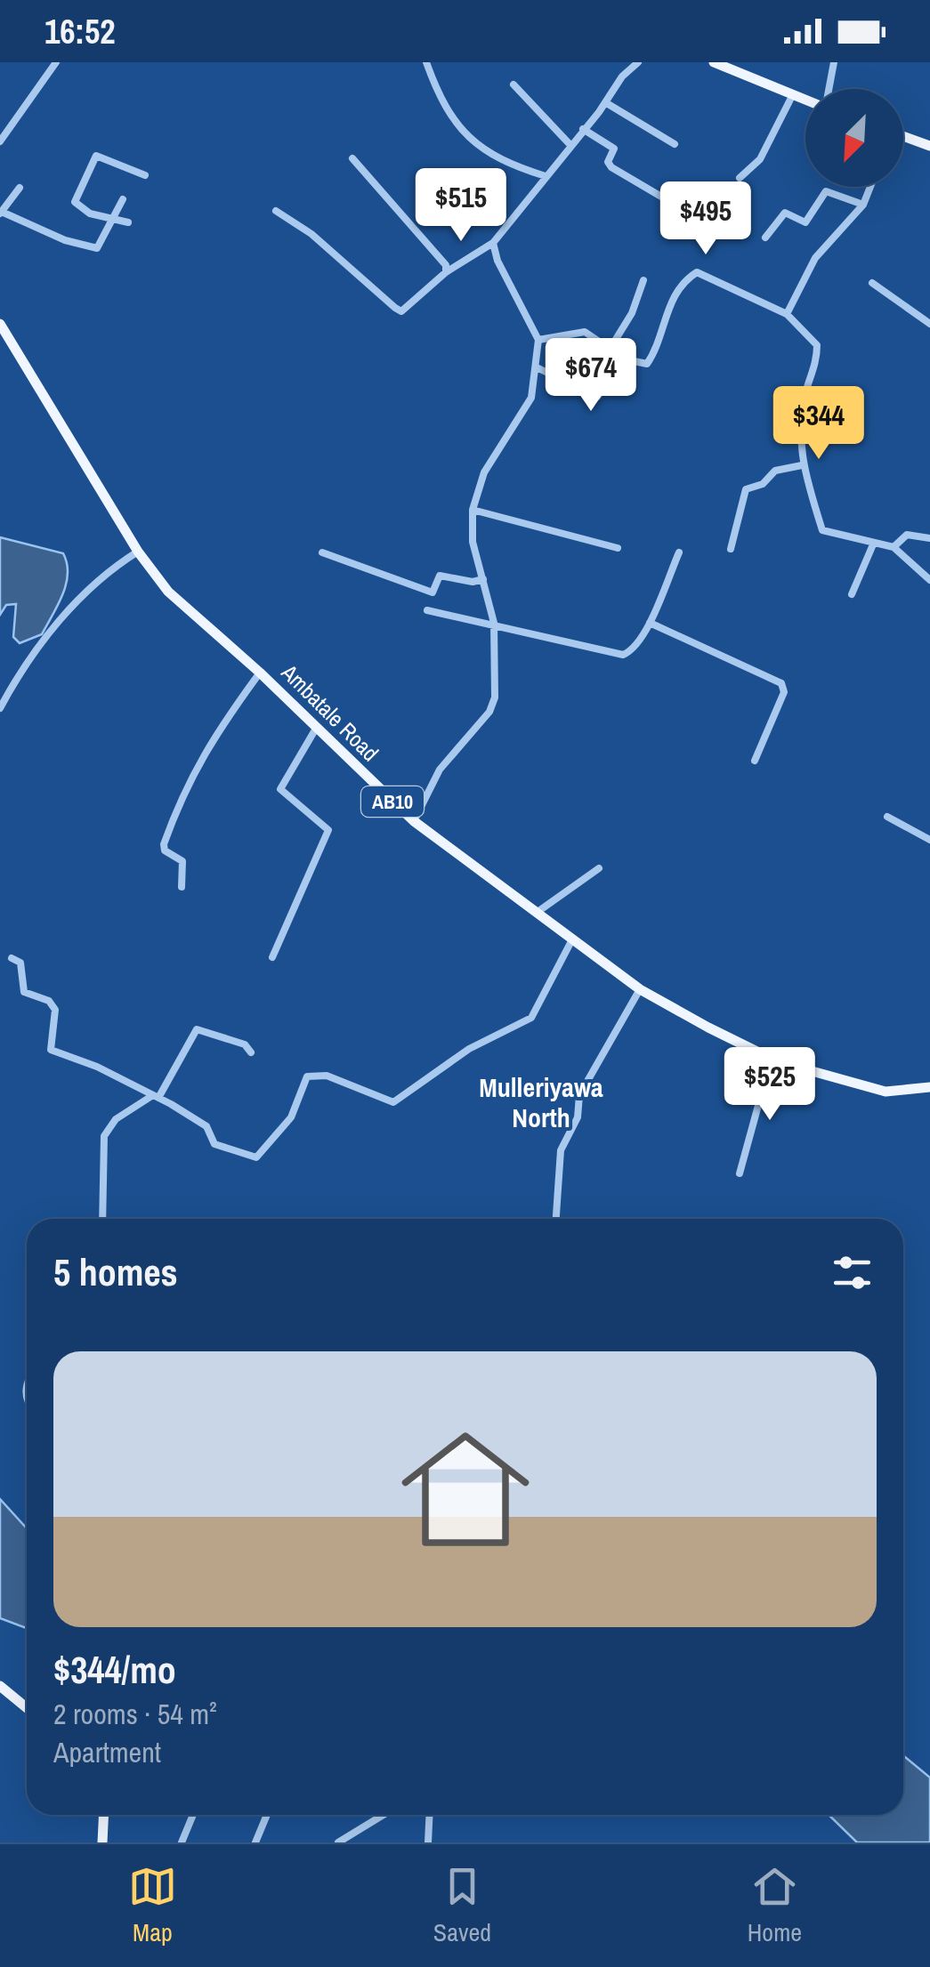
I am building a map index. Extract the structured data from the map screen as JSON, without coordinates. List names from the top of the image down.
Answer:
{
  "streets": {
    "main road": ["Ambatale Road", "AB10"]
  },
  "districts": ["Mulleriyawa North"],
  "north": "bottom left",
  "page": {
    "status": "16:52",
    "price": [
      "$515",
      "$495",
      "$674",
      "$344",
      "$525"
    ],
    "heading": "5 homes",
    "list": [
      {
        "name": "$344/mo",
        "note": "2 rooms · 54 m² · Apartment"
      }
    ],
    "tabs": ["Map", "Saved", "Home"]
  }
}
